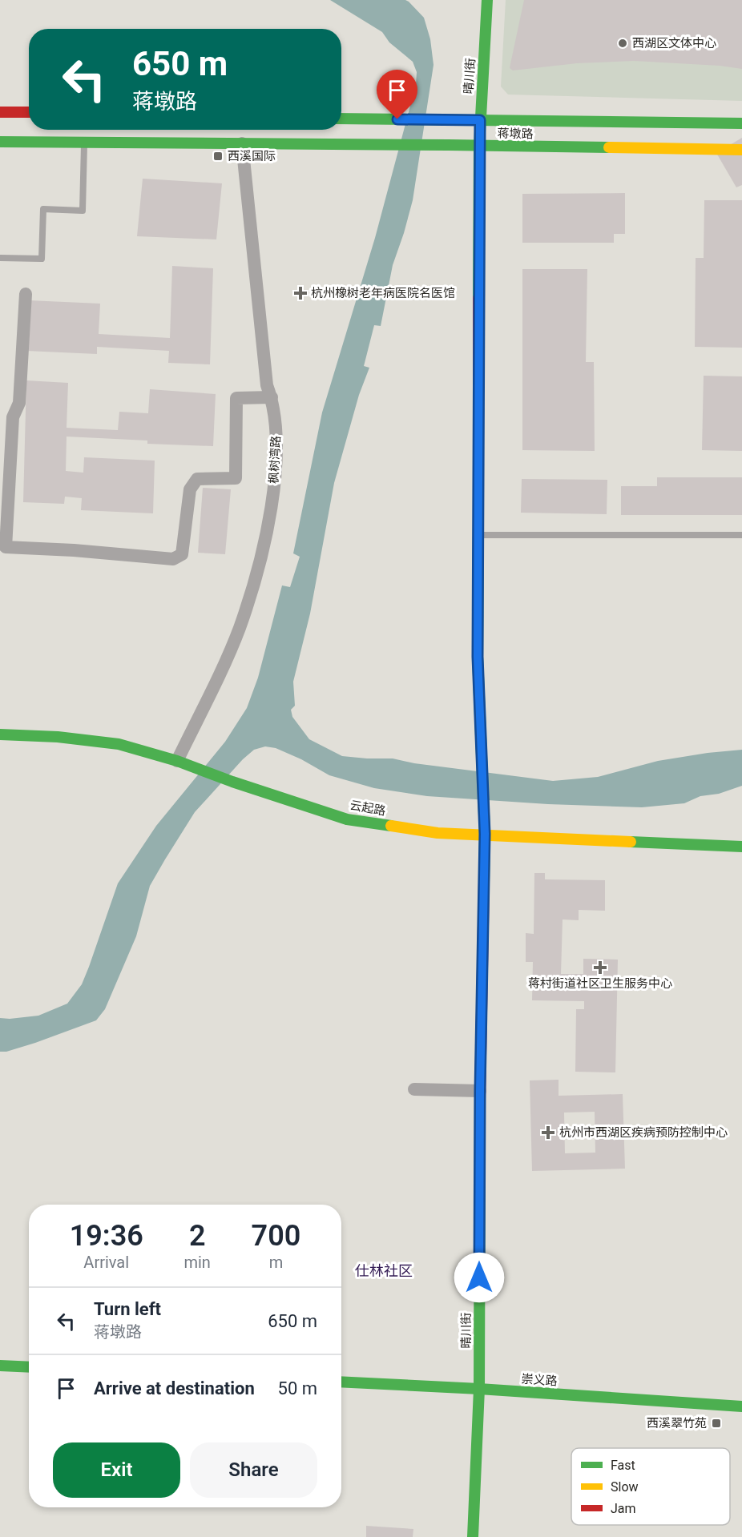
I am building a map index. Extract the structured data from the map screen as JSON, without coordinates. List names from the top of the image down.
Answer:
{
  "streets": {
    "street": [
      "晴川街",
      "蒋墩路",
      "枫树湾路",
      "云起路",
      "崇义路"
    ]
  },
  "crossings": [
    ["晴川街", "蒋墩路"],
    ["晴川街", "云起路"],
    ["晴川街", "崇义路"],
    ["蒋墩路", "枫树湾路"],
    ["枫树湾路", "云起路"]
  ],
  "districts": ["仕林社区"],
  "places": {
    "other": ["西湖区文体中心"],
    "transit": ["西溪国际", "西溪翠竹苑"],
    "health": ["杭州橡树老年病医院名医馆", "蒋村街道社区卫生服务中心", "杭州市西湖区疾病预防控制中心"]
  },
  "legend": ["Fast", "Slow", "Jam"],
  "page": {
    "turn": ["650 m", "蒋墩路"],
    "eta": [
      "19:36",
      "Arrival",
      "2",
      "min",
      "700",
      "m"
    ],
    "list": [
      {
        "name": "Turn left",
        "note": "蒋墩路",
        "value": "650 m"
      },
      {
        "name": "Arrive at destination",
        "value": "50 m"
      }
    ],
    "buttons": ["Exit", "Share"]
  }
}
